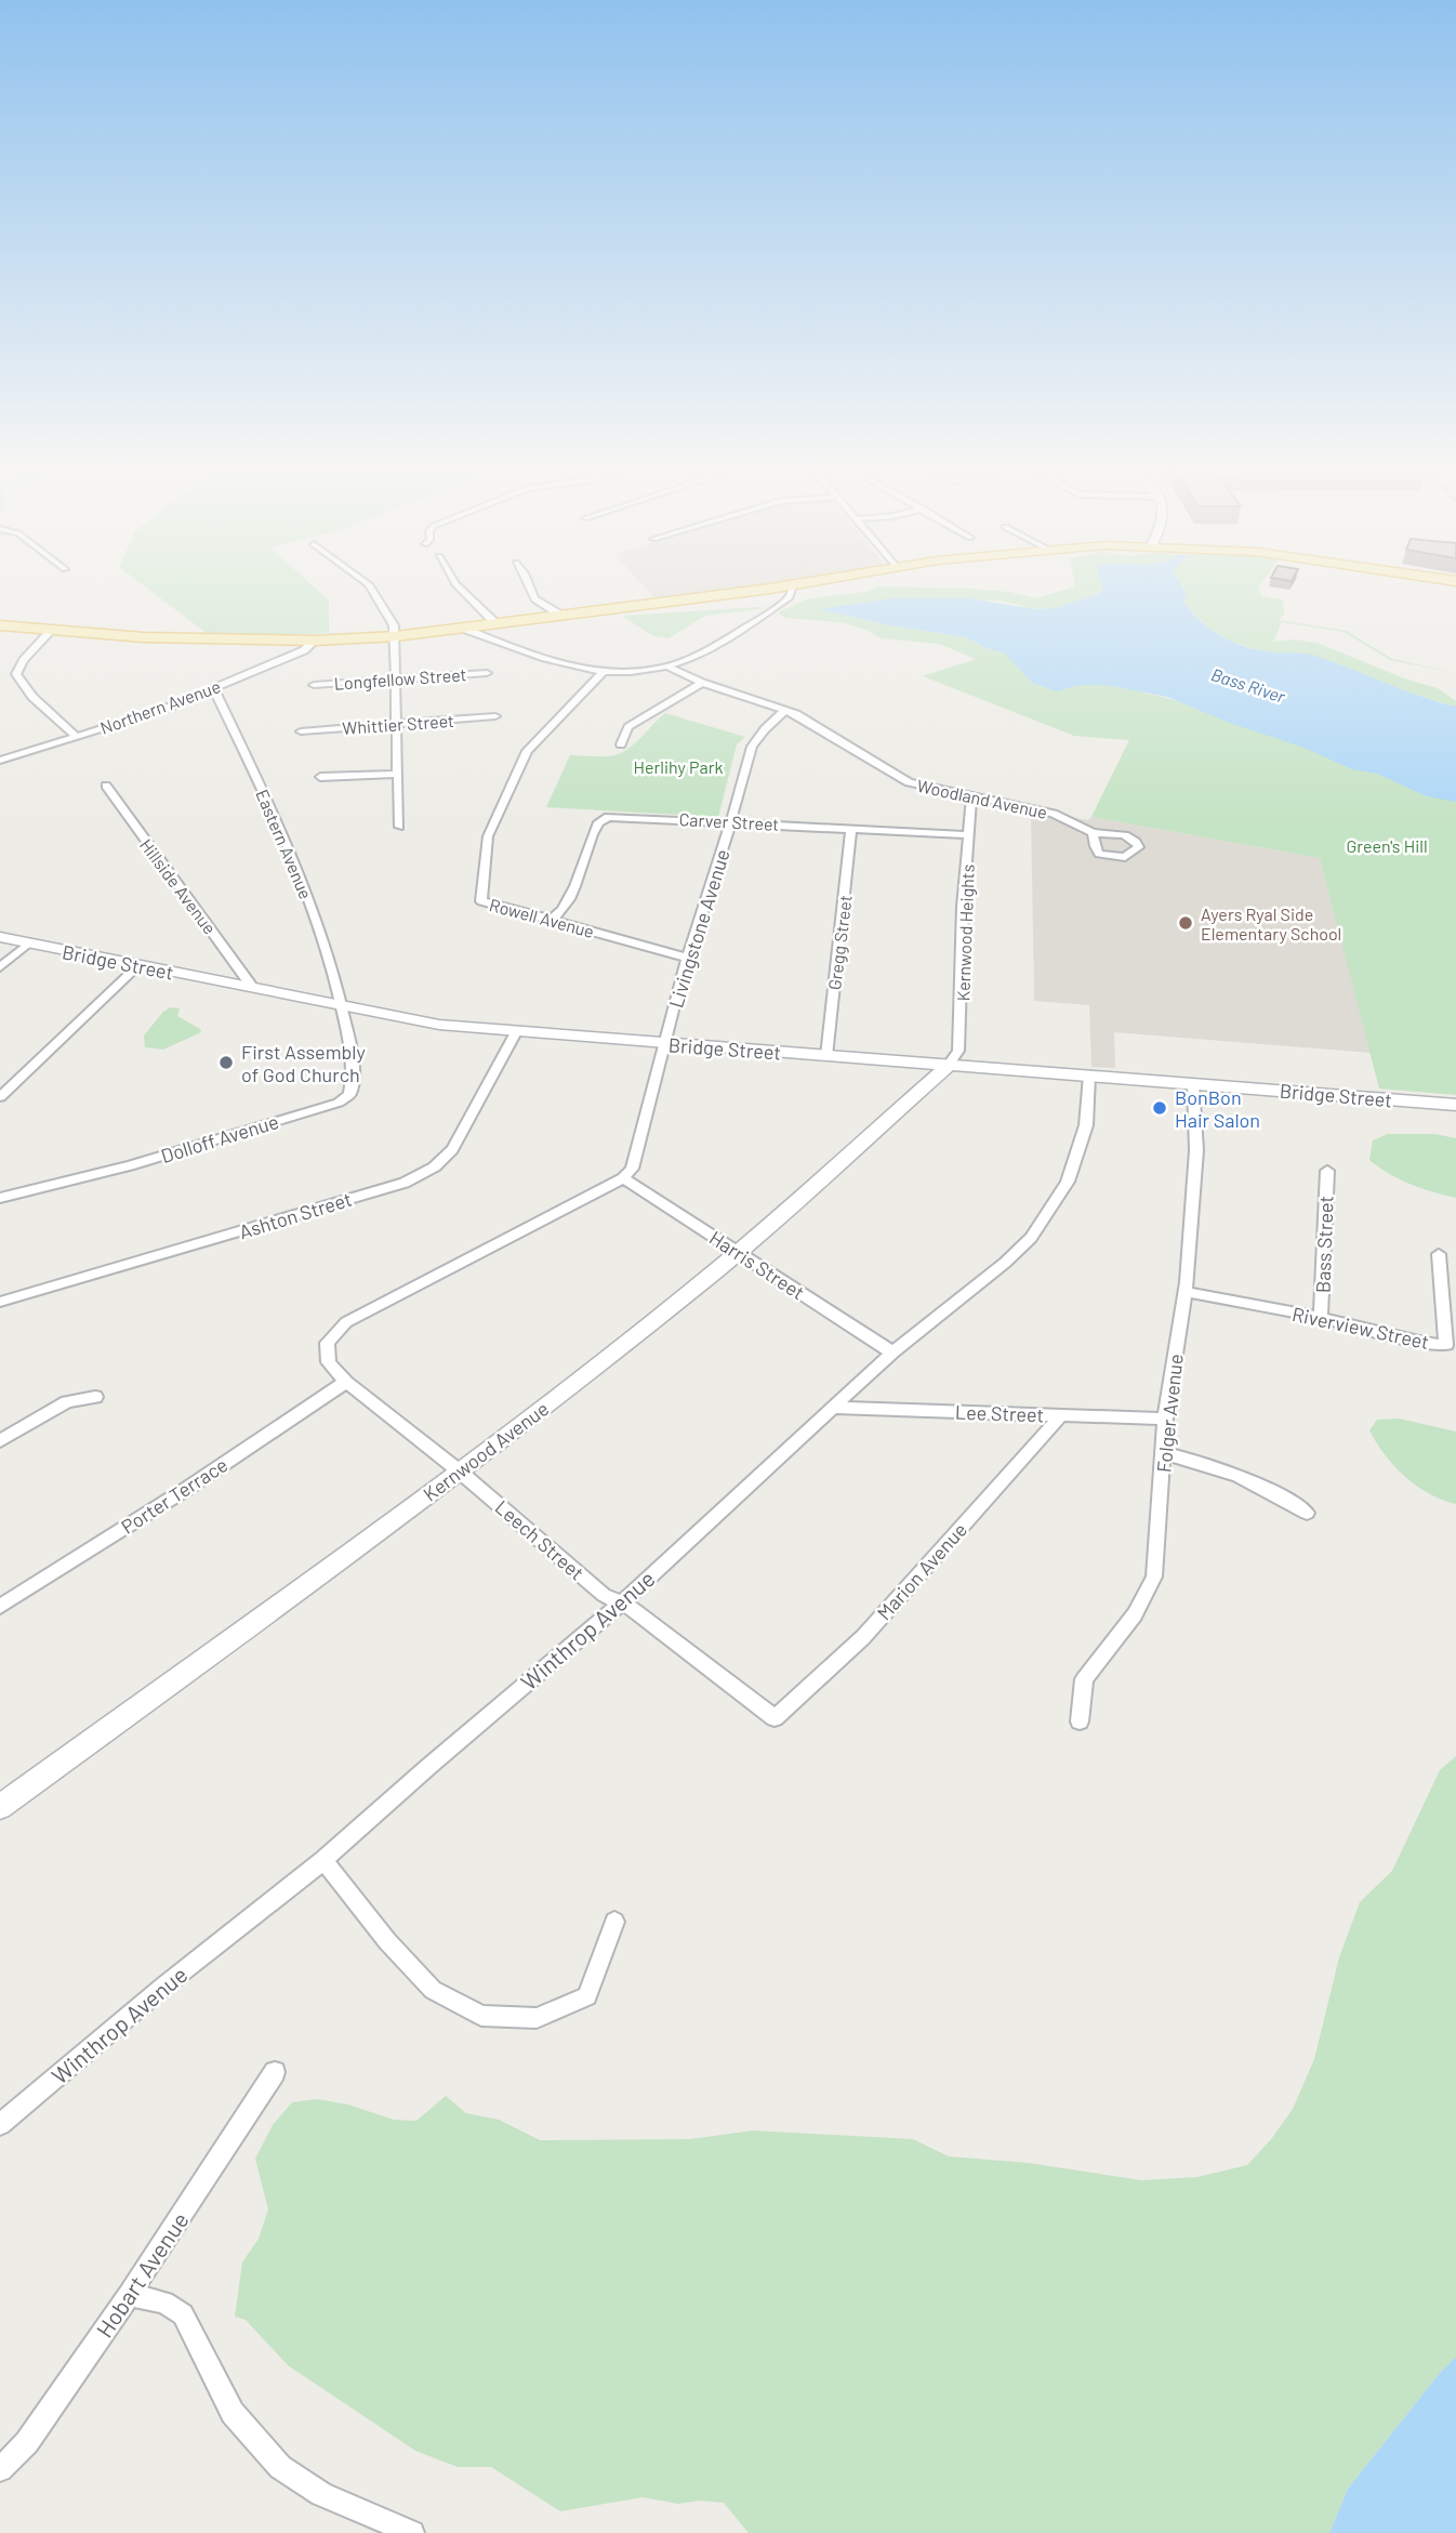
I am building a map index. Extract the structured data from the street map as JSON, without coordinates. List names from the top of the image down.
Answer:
{
  "streets": {
    "main road": ["Bridge Street", "Kernwood Avenue"],
    "street": [
      "Longfellow Street",
      "Northern Avenue",
      "Whittier Street",
      "Woodland Avenue",
      "Carver Street",
      "Eastern Avenue",
      "Hillside Avenue",
      "Rowell Avenue",
      "Livingstone Avenue",
      "Kernwood Heights",
      "Gregg Street",
      "Dolloff Avenue",
      "Ashton Street",
      "Bass Street",
      "Harris Street",
      "Riverview Street",
      "Lee Street",
      "Folger Avenue",
      "Porter Terrace",
      "Leech Street",
      "Marion Avenue",
      "Winthrop Avenue",
      "Hobart Avenue"
    ]
  },
  "crossings": [
    ["Northern Avenue", "Eastern Avenue"],
    ["Woodland Avenue", "Livingstone Avenue"],
    ["Woodland Avenue", "Kernwood Heights"],
    ["Carver Street", "Rowell Avenue"],
    ["Carver Street", "Livingstone Avenue"],
    ["Carver Street", "Kernwood Heights"],
    ["Carver Street", "Gregg Street"],
    ["Eastern Avenue", "Bridge Street"],
    ["Eastern Avenue", "Dolloff Avenue"],
    ["Hillside Avenue", "Bridge Street"],
    ["Rowell Avenue", "Livingstone Avenue"],
    ["Livingstone Avenue", "Bridge Street"],
    ["Livingstone Avenue", "Harris Street"],
    ["Kernwood Heights", "Bridge Street"],
    ["Kernwood Heights", "Kernwood Avenue"],
    ["Gregg Street", "Bridge Street"],
    ["Bridge Street", "Dolloff Avenue"],
    ["Bridge Street", "Ashton Street"],
    ["Bridge Street", "Folger Avenue"],
    ["Bridge Street", "Kernwood Avenue"],
    ["Bridge Street", "Winthrop Avenue"],
    ["Bass Street", "Riverview Street"],
    ["Harris Street", "Kernwood Avenue"],
    ["Harris Street", "Winthrop Avenue"],
    ["Riverview Street", "Folger Avenue"],
    ["Lee Street", "Folger Avenue"],
    ["Lee Street", "Marion Avenue"],
    ["Lee Street", "Winthrop Avenue"],
    ["Kernwood Avenue", "Leech Street"],
    ["Porter Terrace", "Leech Street"],
    ["Leech Street", "Marion Avenue"],
    ["Leech Street", "Winthrop Avenue"]
  ],
  "water": ["Bass River"],
  "parks": ["Herlihy Park", "Green's Hill"],
  "places": ["Ayers Ryal Side Elementary School", "First Assembly of God Church", "BonBon Hair Salon"]
}
